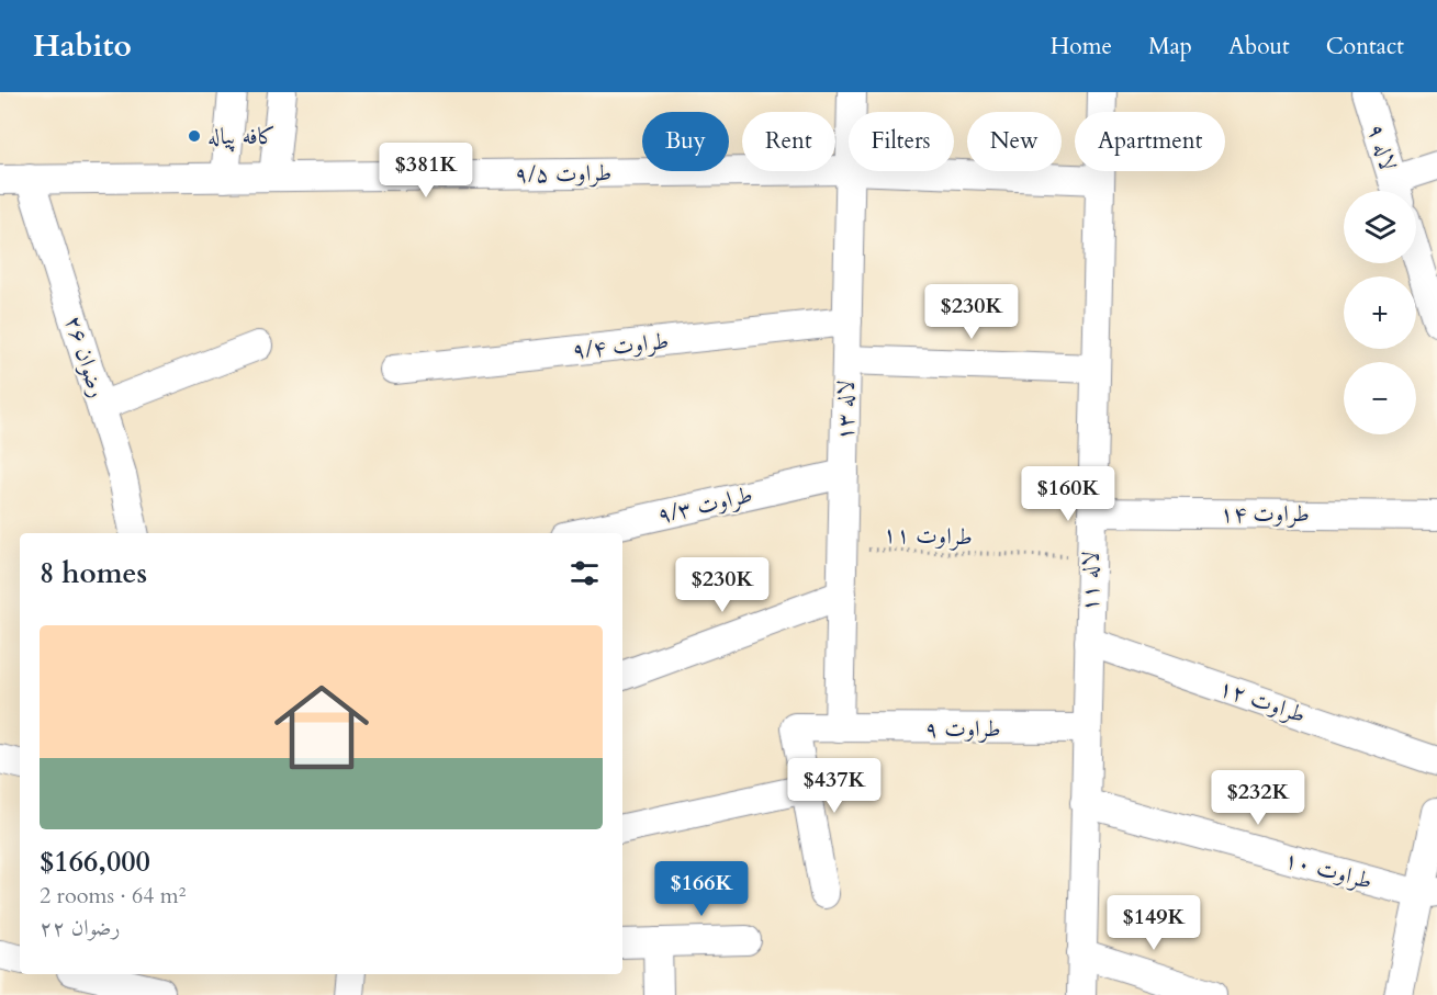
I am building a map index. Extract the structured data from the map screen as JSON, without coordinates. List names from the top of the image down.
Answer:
{
  "streets": {
    "street": [
      "لاله ۹",
      "طراوت ۹/۵",
      "طراوت ۹/۴",
      "رضوان ۲۶",
      "لاله ۱۳",
      "طراوت ۹/۳",
      "طراوت ۱۴",
      "لاله ۱۱",
      "طراوت ۱۲",
      "طراوت ۹",
      "طراوت ۱۰"
    ],
    "path": ["طراوت ۱۱"]
  },
  "crossings": [
    ["طراوت ۹/۵", "رضوان ۲۶"],
    ["طراوت ۹/۵", "لاله ۱۱"],
    ["طراوت ۹/۴", "لاله ۱۳"],
    ["لاله ۱۳", "طراوت ۹/۳"],
    ["لاله ۱۳", "طراوت ۱۱"],
    ["لاله ۱۳", "طراوت ۹"],
    ["طراوت ۱۴", "لاله ۱۱"],
    ["طراوت ۱۱", "لاله ۱۱"],
    ["لاله ۱۱", "طراوت ۱۲"],
    ["لاله ۱۱", "طراوت ۹"],
    ["لاله ۱۱", "طراوت ۱۰"]
  ],
  "places": ["کافه پیاله"],
  "page": {
    "header": "Habito",
    "nav": [
      "Home",
      "Map",
      "About",
      "Contact"
    ],
    "chip": [
      "Buy",
      "Rent",
      "Filters",
      "New",
      "Apartment"
    ],
    "price": [
      "$381K",
      "$230K",
      "$160K",
      "$230K",
      "$437K",
      "$232K",
      "$166K",
      "$149K"
    ],
    "map_buttons": ["+", "−"],
    "heading": "8 homes",
    "list": [
      {
        "name": "$166,000",
        "note": "2 rooms · 64 m² · رضوان ۲۲"
      }
    ]
  }
}
